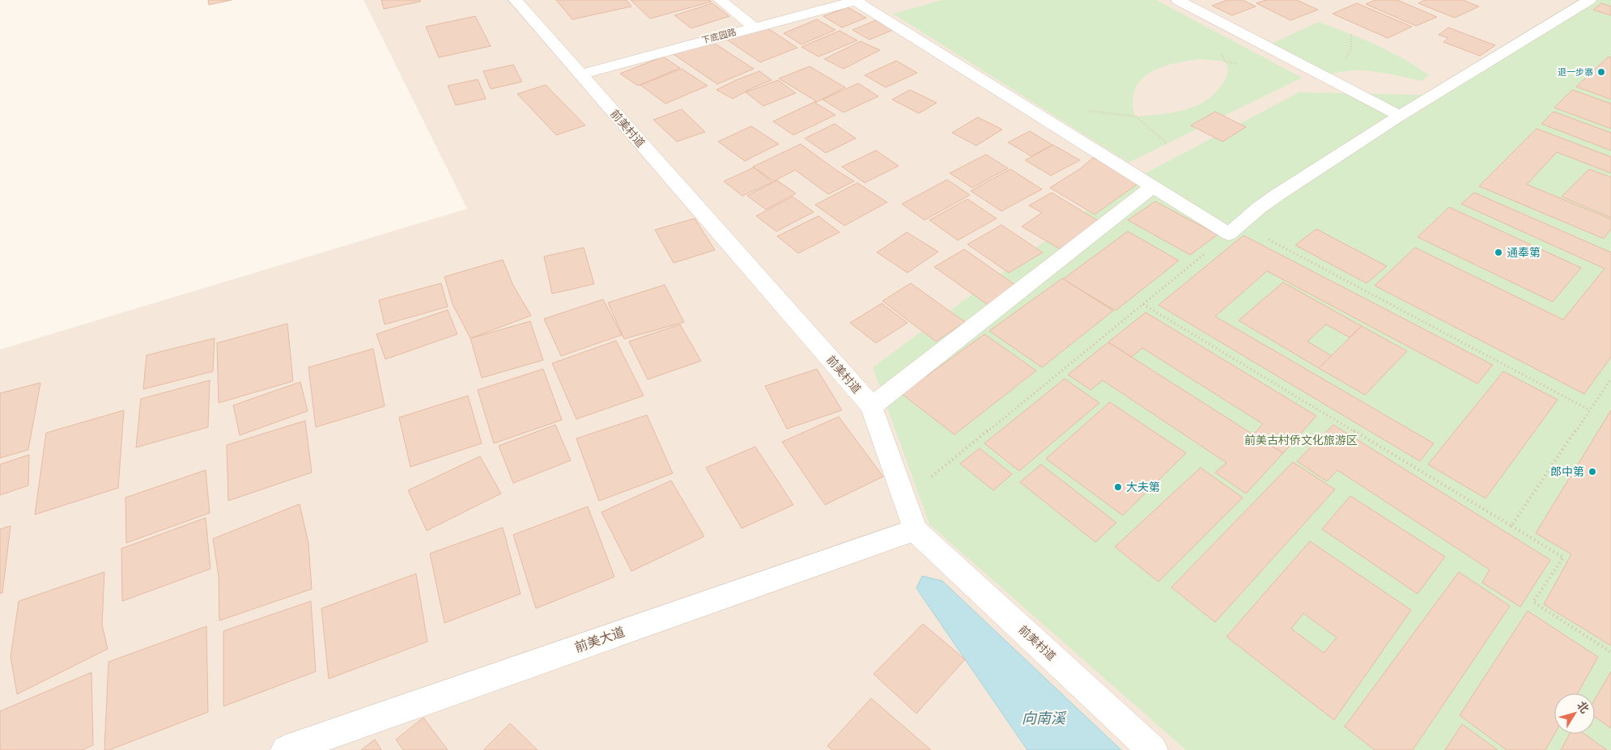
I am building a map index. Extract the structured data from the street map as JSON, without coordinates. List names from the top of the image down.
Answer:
{
  "streets": {
    "street": ["下底园路", "前美村道", "前美大道"]
  },
  "crossings": [
    ["下底园路", "前美村道"],
    ["前美村道", "前美大道"]
  ],
  "water": ["向南溪"],
  "parks": ["前美古村侨文化旅游区"],
  "places": [
    "退一步寨",
    "通奉第",
    "郎中第",
    "大夫第"
  ],
  "north": "top right"
}
